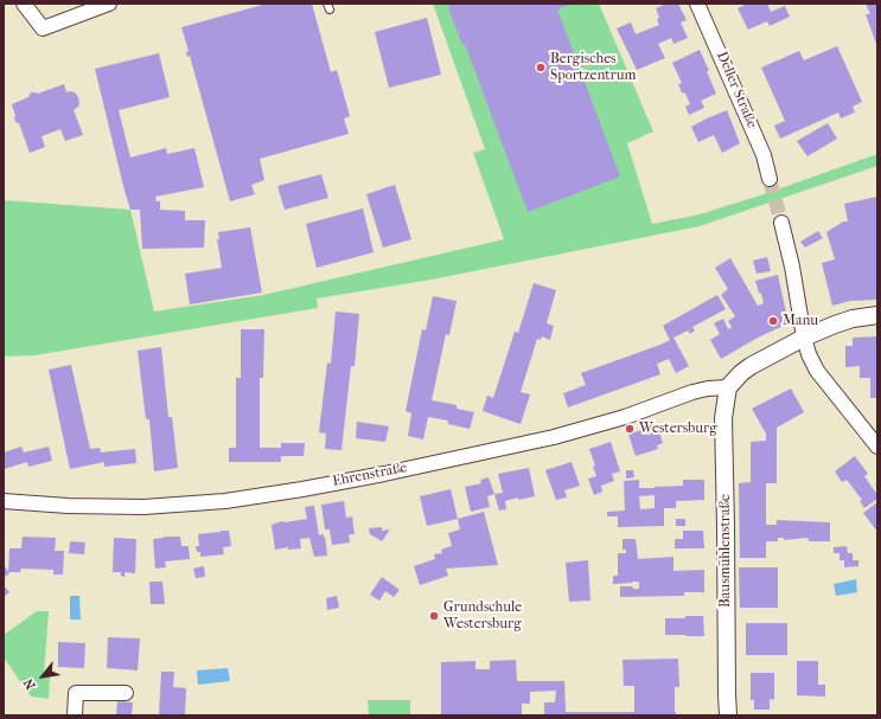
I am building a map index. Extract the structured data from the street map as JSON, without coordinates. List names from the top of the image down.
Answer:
{
  "streets": {
    "street": ["Deller Straße", "Ehrenstraße", "Bausmühlenstraße"]
  },
  "crossings": [
    ["Ehrenstraße", "Bausmühlenstraße"]
  ],
  "places": [
    "Bergisches Sportzentrum",
    "Manu",
    "Westersburg",
    "Grundschule Westersburg"
  ],
  "north": "bottom left"
}
